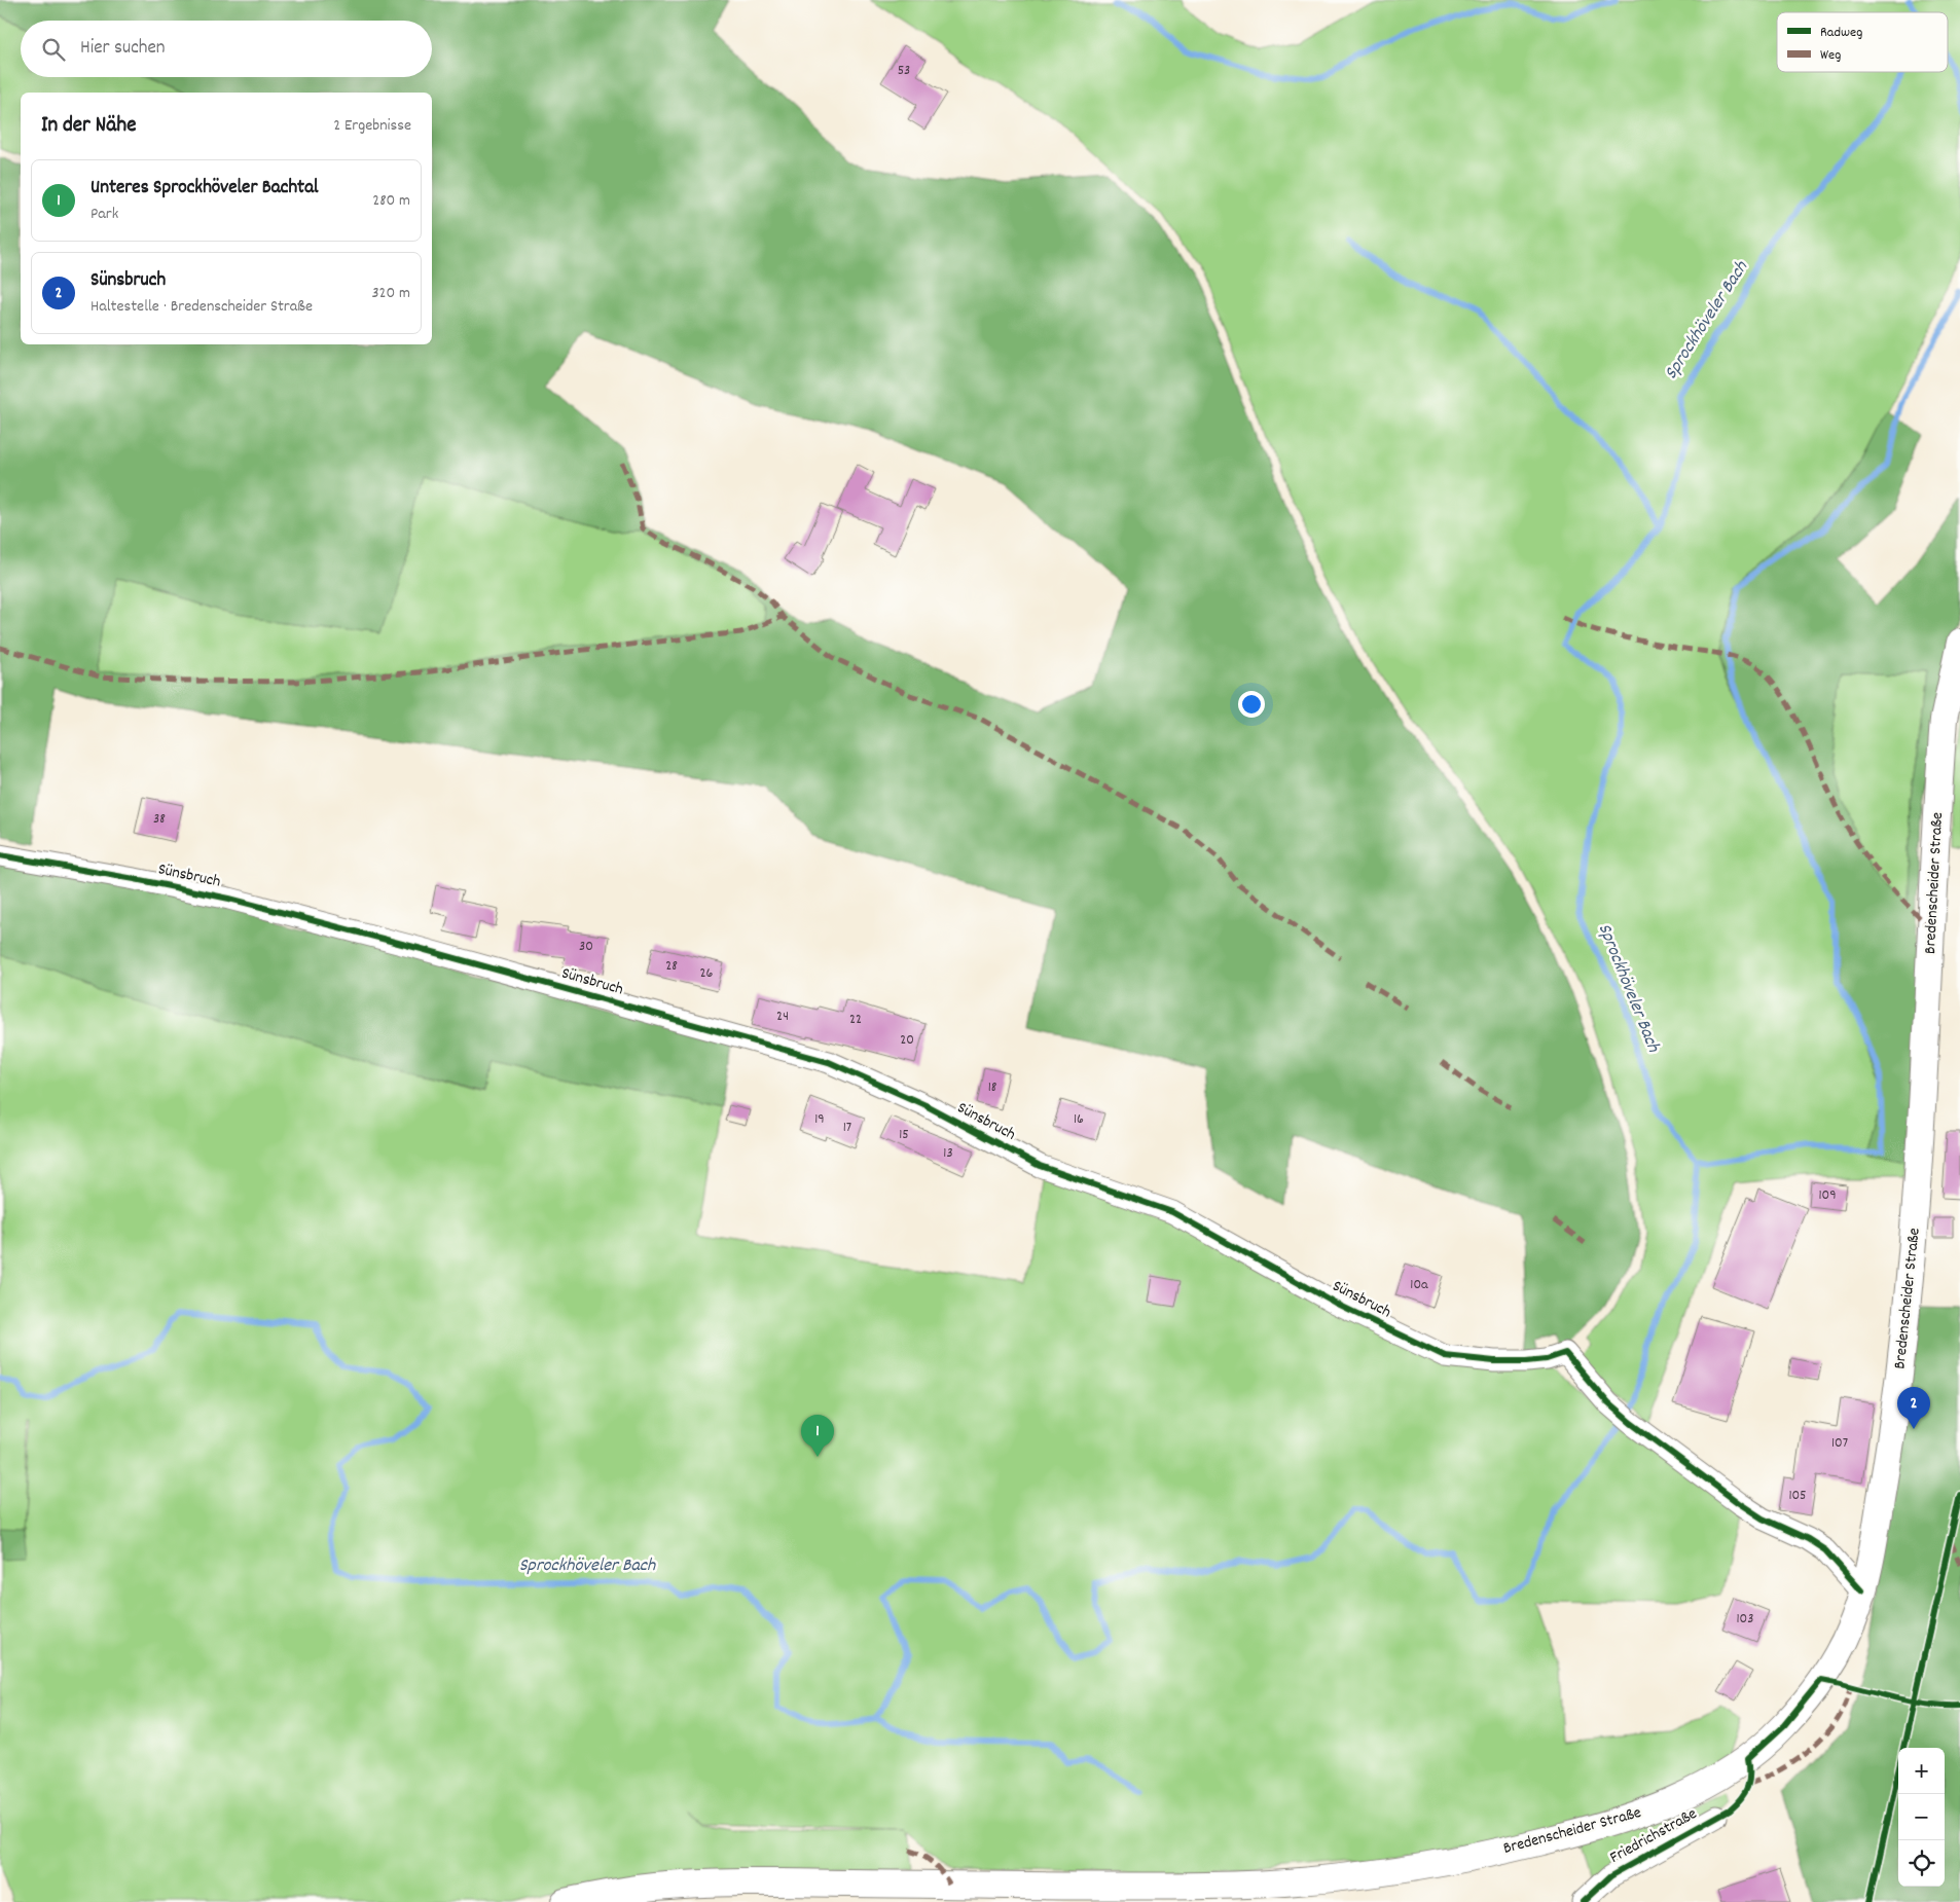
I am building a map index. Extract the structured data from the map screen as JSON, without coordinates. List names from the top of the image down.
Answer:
{
  "streets": {
    "main road": ["Bredenscheider Straße"],
    "street": ["Sünsbruch", "Friedrichstraße"]
  },
  "crossings": [
    ["Sünsbruch", "Bredenscheider Straße"]
  ],
  "water": ["Sprockhöveler Bach"],
  "house_numbers": [
    "53",
    "38",
    "30",
    "28",
    "26",
    "24",
    "22",
    "20",
    "18",
    "19",
    "16",
    "17",
    "15",
    "13",
    "109",
    "10a",
    "107",
    "105",
    "103"
  ],
  "legend": ["Radweg", "Weg"],
  "page": {
    "search": "Hier suchen",
    "heading": ["In der Nähe", "2 Ergebnisse"],
    "list": [
      {
        "mark": "1",
        "name": "Unteres Sprockhöveler Bachtal",
        "note": "Park",
        "value": "280 m"
      },
      {
        "mark": "2",
        "name": "Sünsbruch",
        "note": "Haltestelle · Bredenscheider Straße",
        "value": "320 m"
      }
    ],
    "pins": ["2", "1"],
    "map_buttons": ["+", "−"]
  }
}
